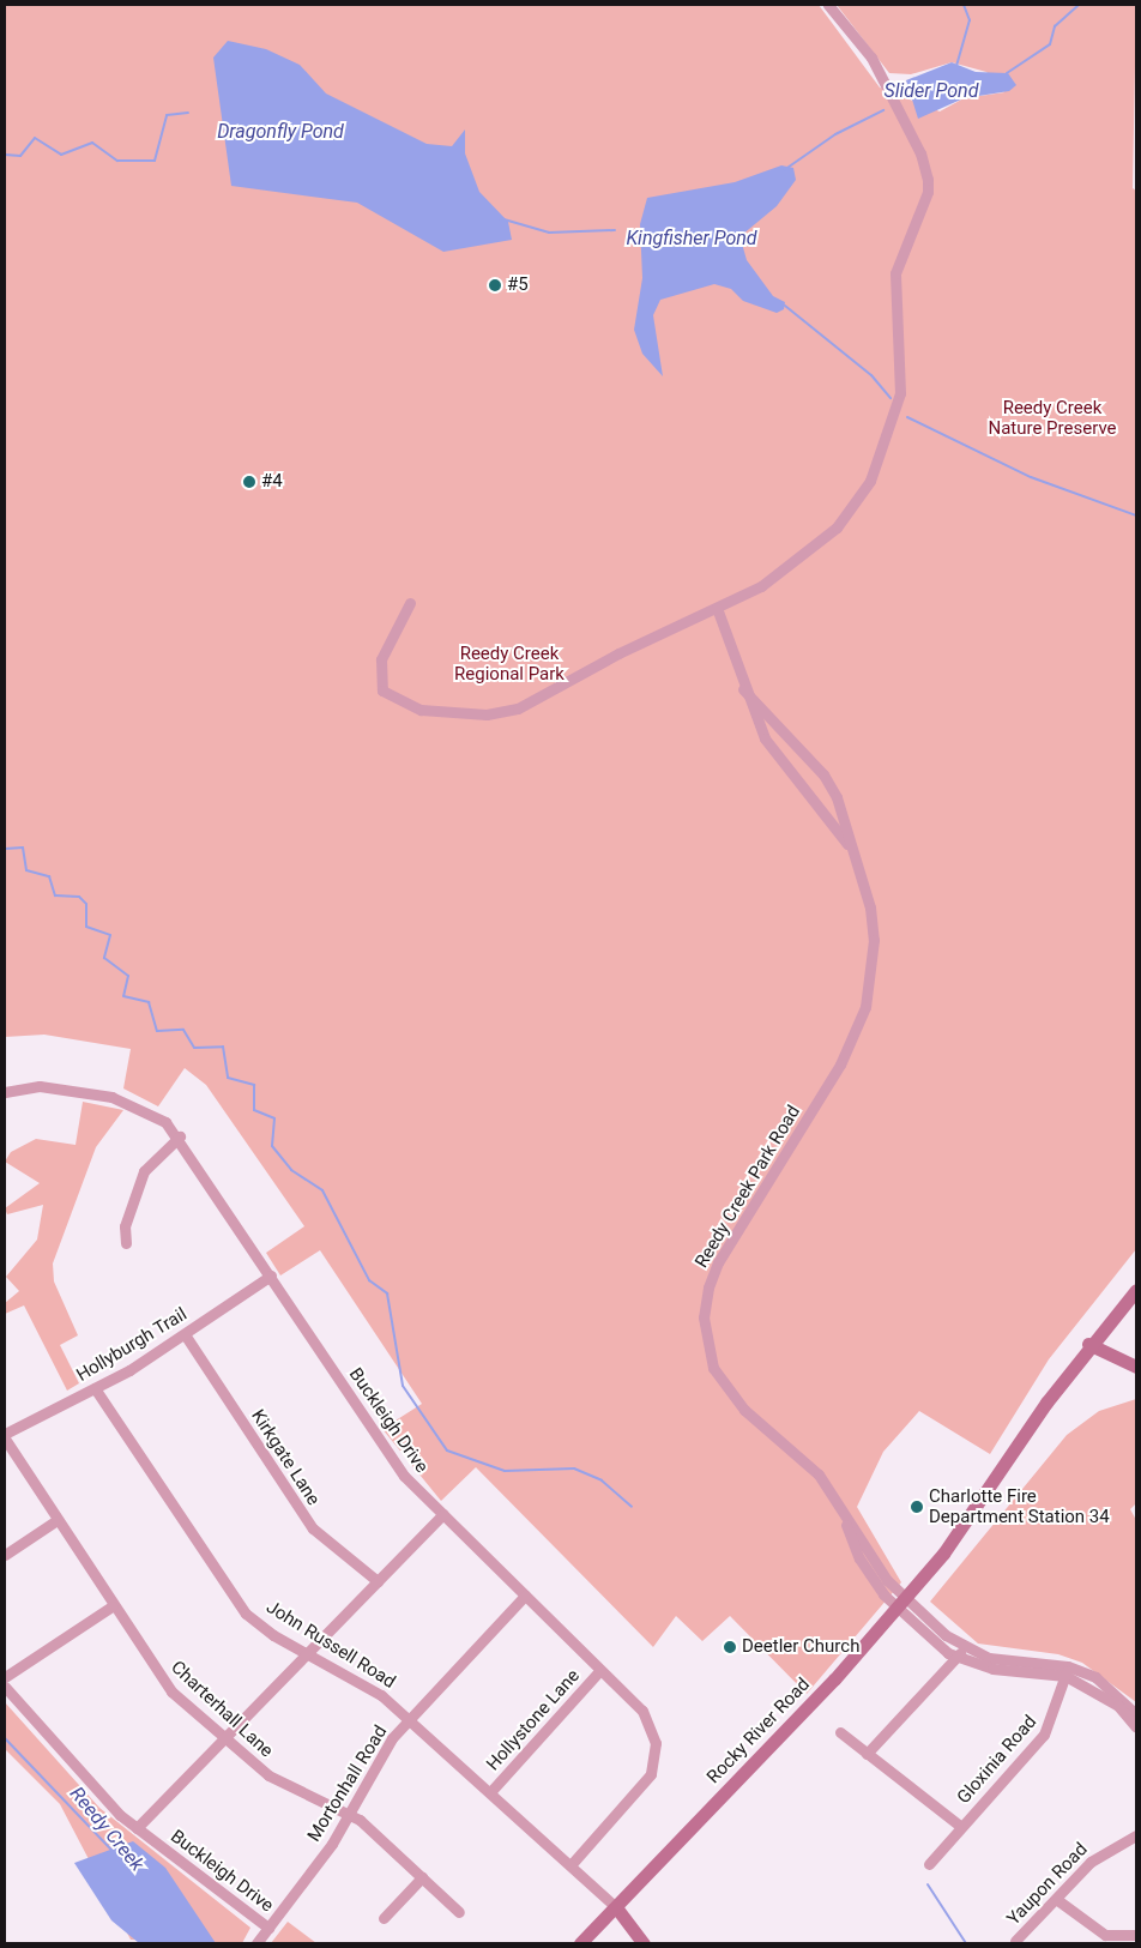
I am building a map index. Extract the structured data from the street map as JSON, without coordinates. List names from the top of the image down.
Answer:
{
  "streets": {
    "street": [
      "Reedy Creek Park Road",
      "Hollyburgh Trail",
      "Buckleigh Drive",
      "Kirkgate Lane",
      "John Russell Road",
      "Charterhall Lane",
      "Hollystone Lane",
      "Rocky River Road",
      "Gloxinia Road",
      "Mortonhall Road",
      "Yaupon Road"
    ]
  },
  "crossings": [
    ["Reedy Creek Park Road", "Rocky River Road"],
    ["Hollyburgh Trail", "Buckleigh Drive"],
    ["Hollyburgh Trail", "Kirkgate Lane"],
    ["Hollyburgh Trail", "John Russell Road"],
    ["Hollyburgh Trail", "Charterhall Lane"],
    ["Buckleigh Drive", "John Russell Road"],
    ["Buckleigh Drive", "Hollystone Lane"],
    ["Buckleigh Drive", "Mortonhall Road"],
    ["John Russell Road", "Hollystone Lane"],
    ["John Russell Road", "Rocky River Road"],
    ["John Russell Road", "Mortonhall Road"],
    ["Charterhall Lane", "Mortonhall Road"]
  ],
  "water": [
    "Slider Pond",
    "Dragonfly Pond",
    "Kingfisher Pond",
    "Reedy Creek"
  ],
  "parks": ["Reedy Creek Nature Preserve", "Reedy Creek Regional Park"],
  "places": [
    "#5",
    "#4",
    "Charlotte Fire Department Station 34",
    "Deetler Church"
  ]
}
